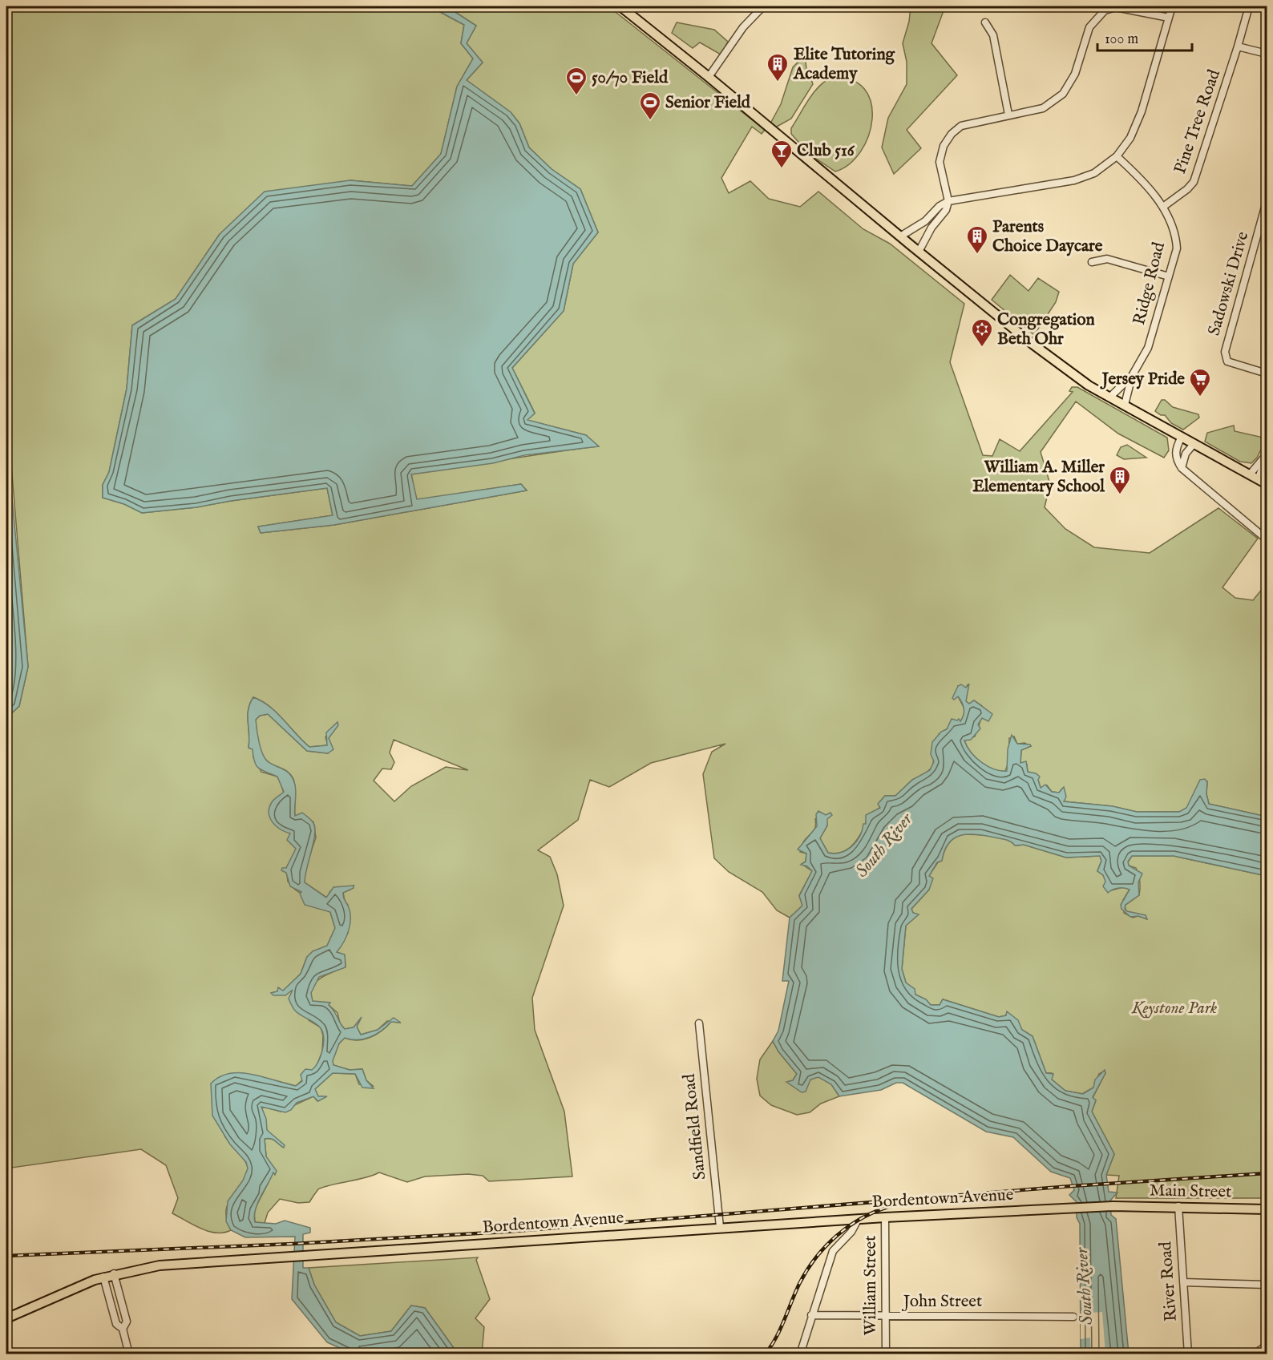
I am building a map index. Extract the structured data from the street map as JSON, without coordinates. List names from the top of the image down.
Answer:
{
  "streets": {
    "main road": ["Main Street", "Bordentown Avenue"],
    "street": [
      "Pine Tree Road",
      "Ridge Road",
      "Sadowski Drive",
      "Sandfield Road",
      "River Road",
      "William Street",
      "John Street"
    ]
  },
  "crossings": [
    ["Pine Tree Road", "Ridge Road"],
    ["Sandfield Road", "Bordentown Avenue"],
    ["Main Street", "Bordentown Avenue"],
    ["Main Street", "River Road"],
    ["Bordentown Avenue", "William Street"],
    ["William Street", "John Street"]
  ],
  "water": ["South River"],
  "parks": ["Keystone Park"],
  "places": {
    "building": ["Elite Tutoring Academy", "Parents Choice Daycare", "William A. Miller Elementary School"],
    "sports": ["50/70 Field", "Senior Field"],
    "bar": ["Club 516"],
    "synagogue": ["Congregation Beth Ohr"],
    "supermarket": ["Jersey Pride"]
  },
  "scale_bar": "100 m"
}
